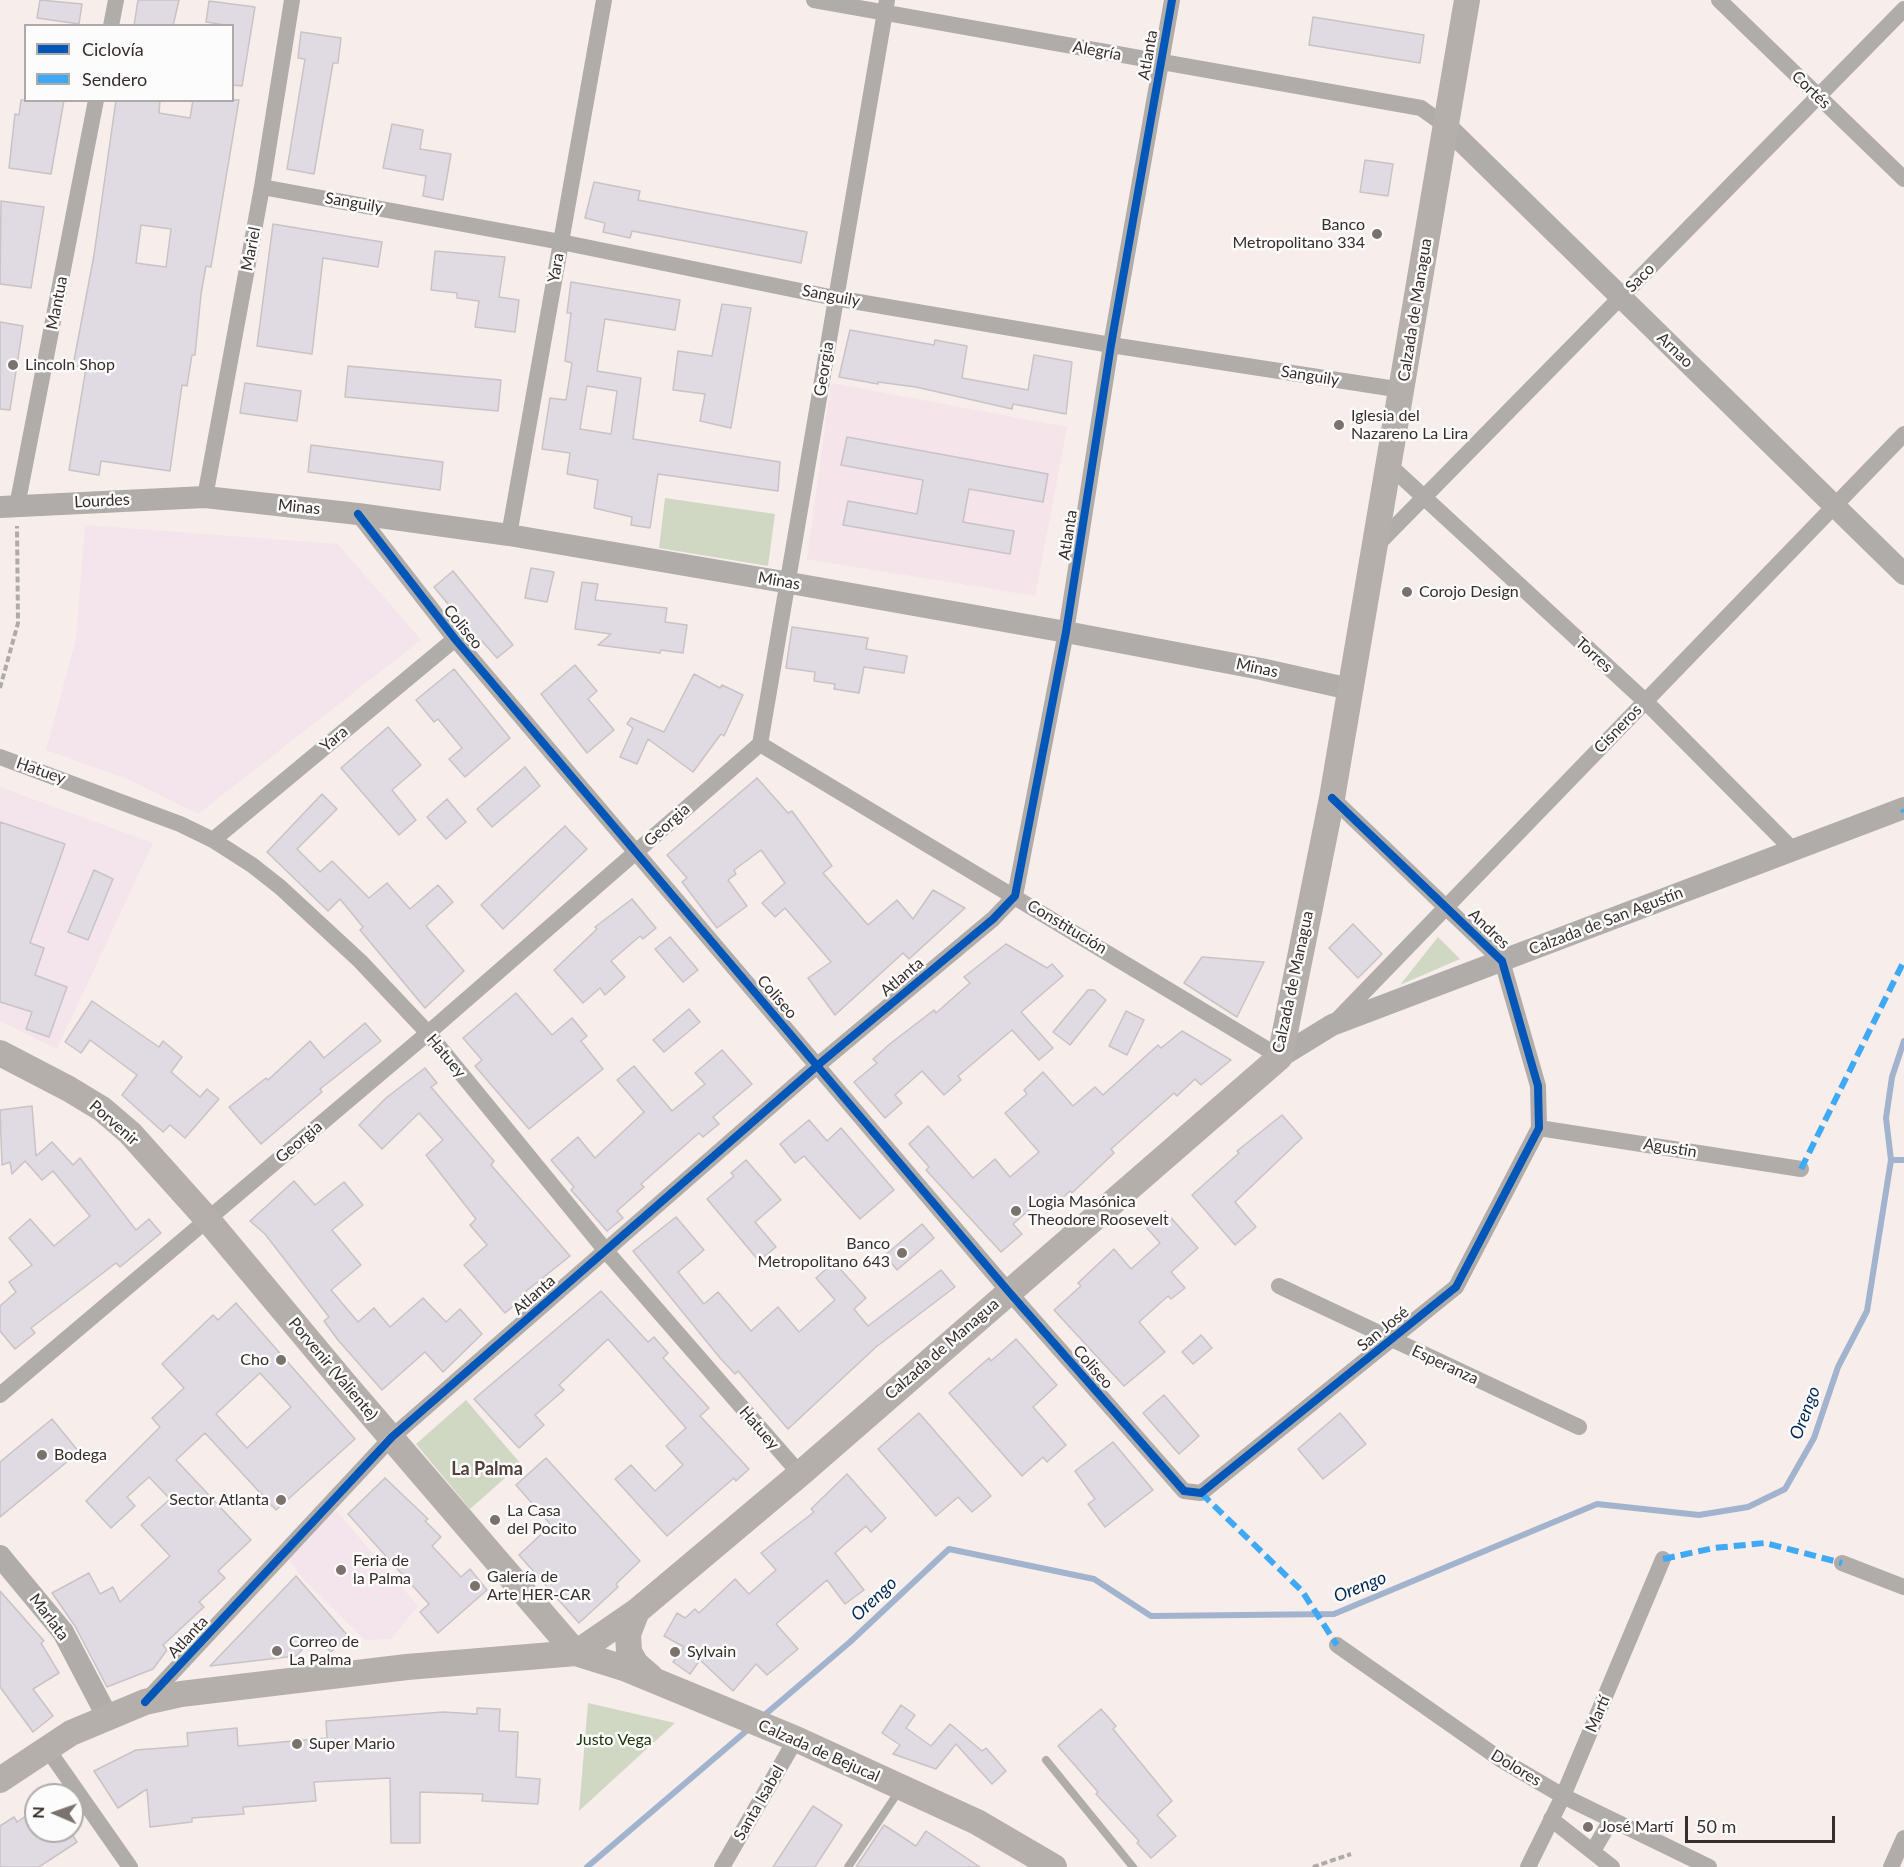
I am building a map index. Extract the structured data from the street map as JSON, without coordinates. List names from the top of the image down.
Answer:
{
  "streets": {
    "main road": [
      "Calzada de Managua",
      "Porvenir",
      "Porvenir (Valiente)",
      "Calzada de Bejucal"
    ],
    "street": [
      "Alegría",
      "Atlanta",
      "Cortés",
      "Sanguily",
      "Mariel",
      "Yara",
      "Saco",
      "Mantua",
      "Arnao",
      "Georgia",
      "Lourdes",
      "Minas",
      "Coliseo",
      "Torres",
      "Cisneros",
      "Hatuey",
      "Calzada de San Agustín",
      "Constitución",
      "Andres",
      "Agustin",
      "San José",
      "Esperanza",
      "Marlata",
      "Martí",
      "Dolores",
      "Santa Isabel"
    ]
  },
  "crossings": [
    ["Alegría", "Atlanta"],
    ["Alegría", "Calzada de Managua"],
    ["Alegría", "Arnao"],
    ["Alegría", "Georgia"],
    ["Atlanta", "Sanguily"],
    ["Atlanta", "Minas"],
    ["Atlanta", "Coliseo"],
    ["Atlanta", "Hatuey"],
    ["Atlanta", "Constitución"],
    ["Atlanta", "Porvenir (Valiente)"],
    ["Cortés", "Saco"],
    ["Sanguily", "Mariel"],
    ["Sanguily", "Yara"],
    ["Sanguily", "Calzada de Managua"],
    ["Sanguily", "Georgia"],
    ["Mariel", "Lourdes"],
    ["Mariel", "Minas"],
    ["Yara", "Minas"],
    ["Yara", "Coliseo"],
    ["Yara", "Hatuey"],
    ["Saco", "Calzada de Managua"],
    ["Saco", "Arnao"],
    ["Saco", "Torres"],
    ["Mantua", "Lourdes"],
    ["Calzada de Managua", "Arnao"],
    ["Calzada de Managua", "Minas"],
    ["Calzada de Managua", "Coliseo"],
    ["Calzada de Managua", "Torres"],
    ["Calzada de Managua", "Hatuey"],
    ["Calzada de Managua", "Calzada de San Agustín"],
    ["Calzada de Managua", "Constitución"],
    ["Calzada de Managua", "Andres"],
    ["Calzada de Managua", "Porvenir (Valiente)"],
    ["Calzada de Managua", "Calzada de Bejucal"],
    ["Arnao", "Cisneros"],
    ["Georgia", "Minas"],
    ["Georgia", "Coliseo"],
    ["Georgia", "Hatuey"],
    ["Georgia", "Constitución"],
    ["Georgia", "Porvenir"],
    ["Georgia", "Porvenir (Valiente)"],
    ["Lourdes", "Minas"],
    ["Minas", "Coliseo"],
    ["Coliseo", "San José"],
    ["Torres", "Cisneros"],
    ["Torres", "Calzada de San Agustín"],
    ["Cisneros", "Calzada de San Agustín"],
    ["Cisneros", "Andres"],
    ["Calzada de San Agustín", "Constitución"],
    ["Calzada de San Agustín", "Andres"],
    ["Andres", "Agustin"],
    ["Andres", "San José"],
    ["Porvenir", "Porvenir (Valiente)"],
    ["Agustin", "San José"],
    ["San José", "Esperanza"],
    ["Porvenir (Valiente)", "Calzada de Bejucal"],
    ["Martí", "Dolores"],
    ["Calzada de Bejucal", "Santa Isabel"]
  ],
  "districts": ["La Palma"],
  "water": ["Orengo"],
  "parks": ["Justo Vega"],
  "places": [
    "Banco Metropolitano 334",
    "Lincoln Shop",
    "Iglesia del Nazareno La Lira",
    "Corojo Design",
    "Logia Masónica Theodore Roosevelt",
    "Banco Metropolitano 643",
    "Cho",
    "Bodega",
    "Sector Atlanta",
    "La Casa del Pocito",
    "Feria de la Palma",
    "Galería de Arte HER-CAR",
    "Correo de La Palma",
    "Sylvain",
    "Super Mario",
    "José Martí"
  ],
  "legend": ["Ciclovía", "Sendero"],
  "scale_bar": "50 m",
  "north": "left"
}
